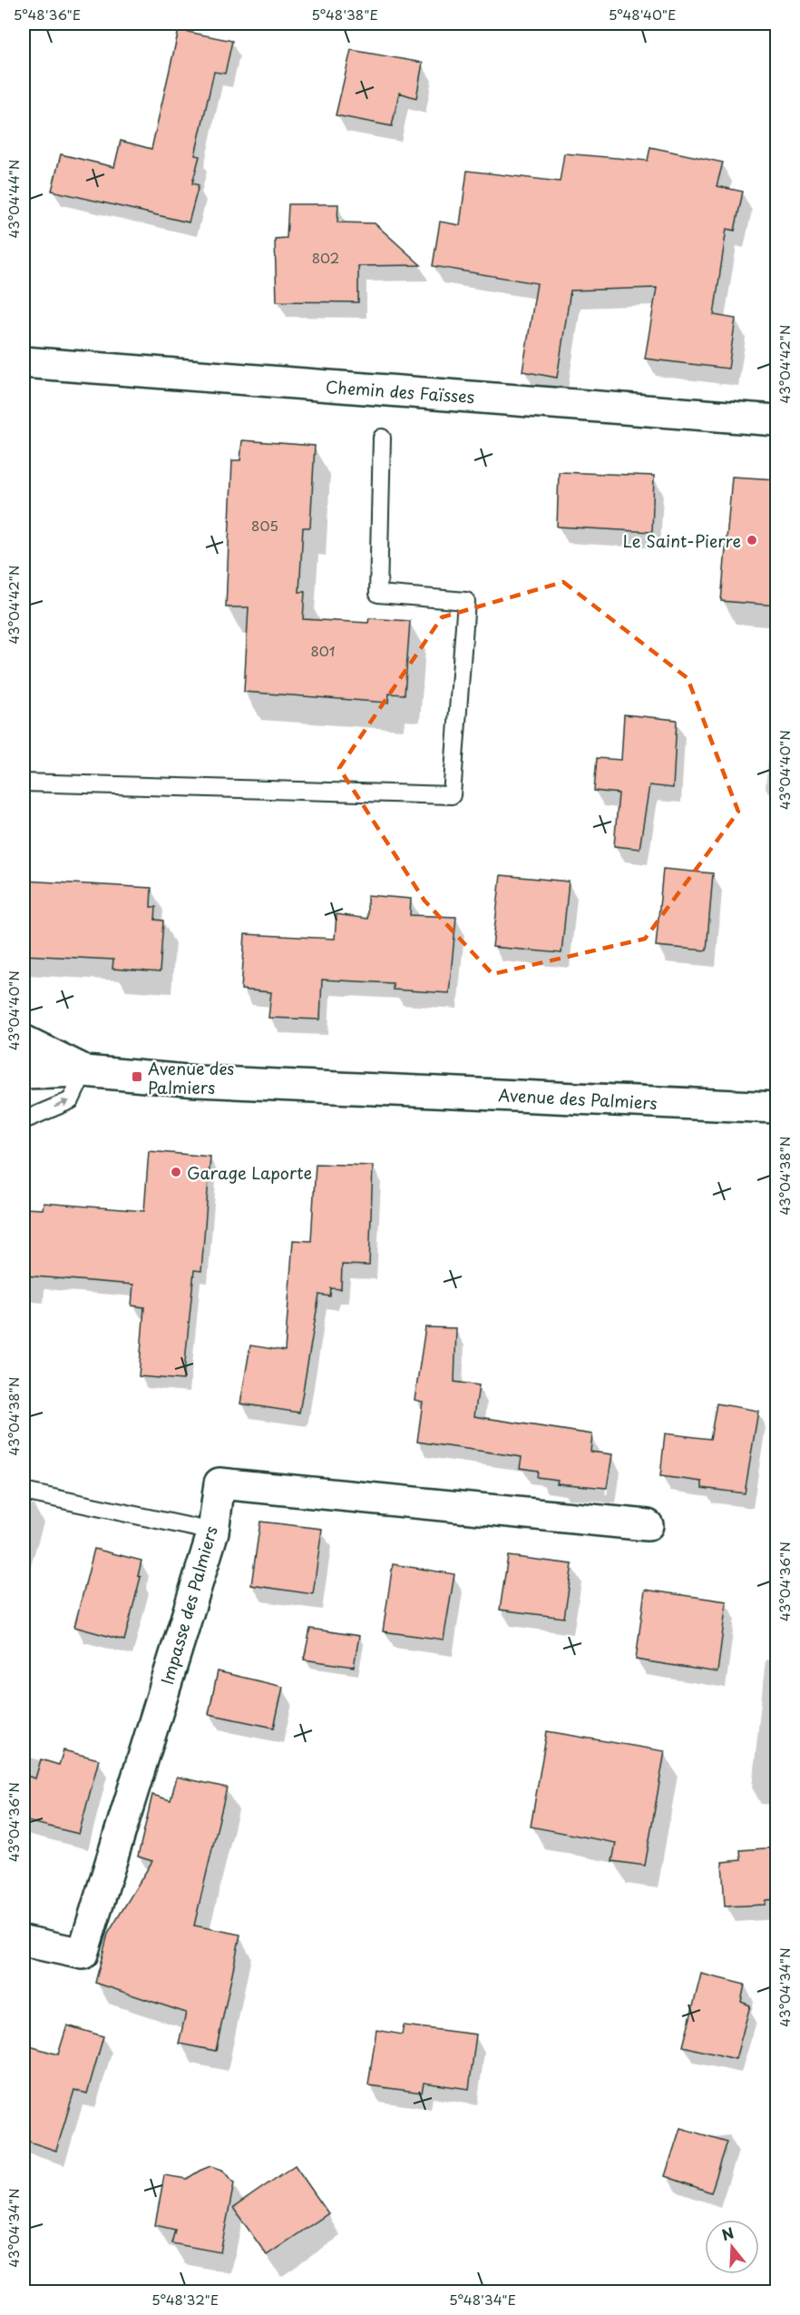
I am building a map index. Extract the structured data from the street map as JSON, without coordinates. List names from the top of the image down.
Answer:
{
  "streets": {
    "street": ["Chemin des Faïsses", "Avenue des Palmiers", "Impasse des Palmiers"]
  },
  "places": {
    "other": ["Le Saint-Pierre", "Garage Laporte"],
    "transit": ["Avenue des Palmiers"]
  },
  "house_numbers": ["802", "805", "801"],
  "north": "top",
  "coordinates": [
    "5°48'36\"E",
    "5°48'38\"E",
    "5°48'40\"E",
    "43°04'44\"N",
    "43°04'42\"N",
    "43°04'40\"N",
    "43°04'38\"N",
    "43°04'36\"N",
    "43°04'34\"N",
    "5°48'32\"E",
    "5°48'34\"E"
  ]
}
